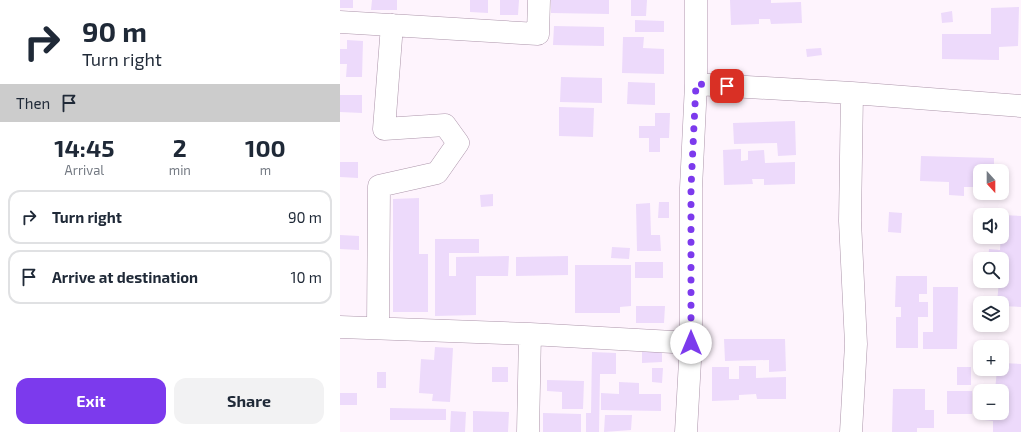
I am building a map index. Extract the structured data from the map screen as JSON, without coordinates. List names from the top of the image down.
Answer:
{
  "north": "bottom",
  "page": {
    "turn": ["90 m", "Turn right"],
    "then": "Then",
    "eta": [
      "14:45",
      "Arrival",
      "2",
      "min",
      "100",
      "m"
    ],
    "map_buttons": ["+", "−"],
    "list": [
      {
        "name": "Turn right",
        "value": "90 m"
      },
      {
        "name": "Arrive at destination",
        "value": "10 m"
      }
    ],
    "buttons": ["Exit", "Share"]
  }
}
